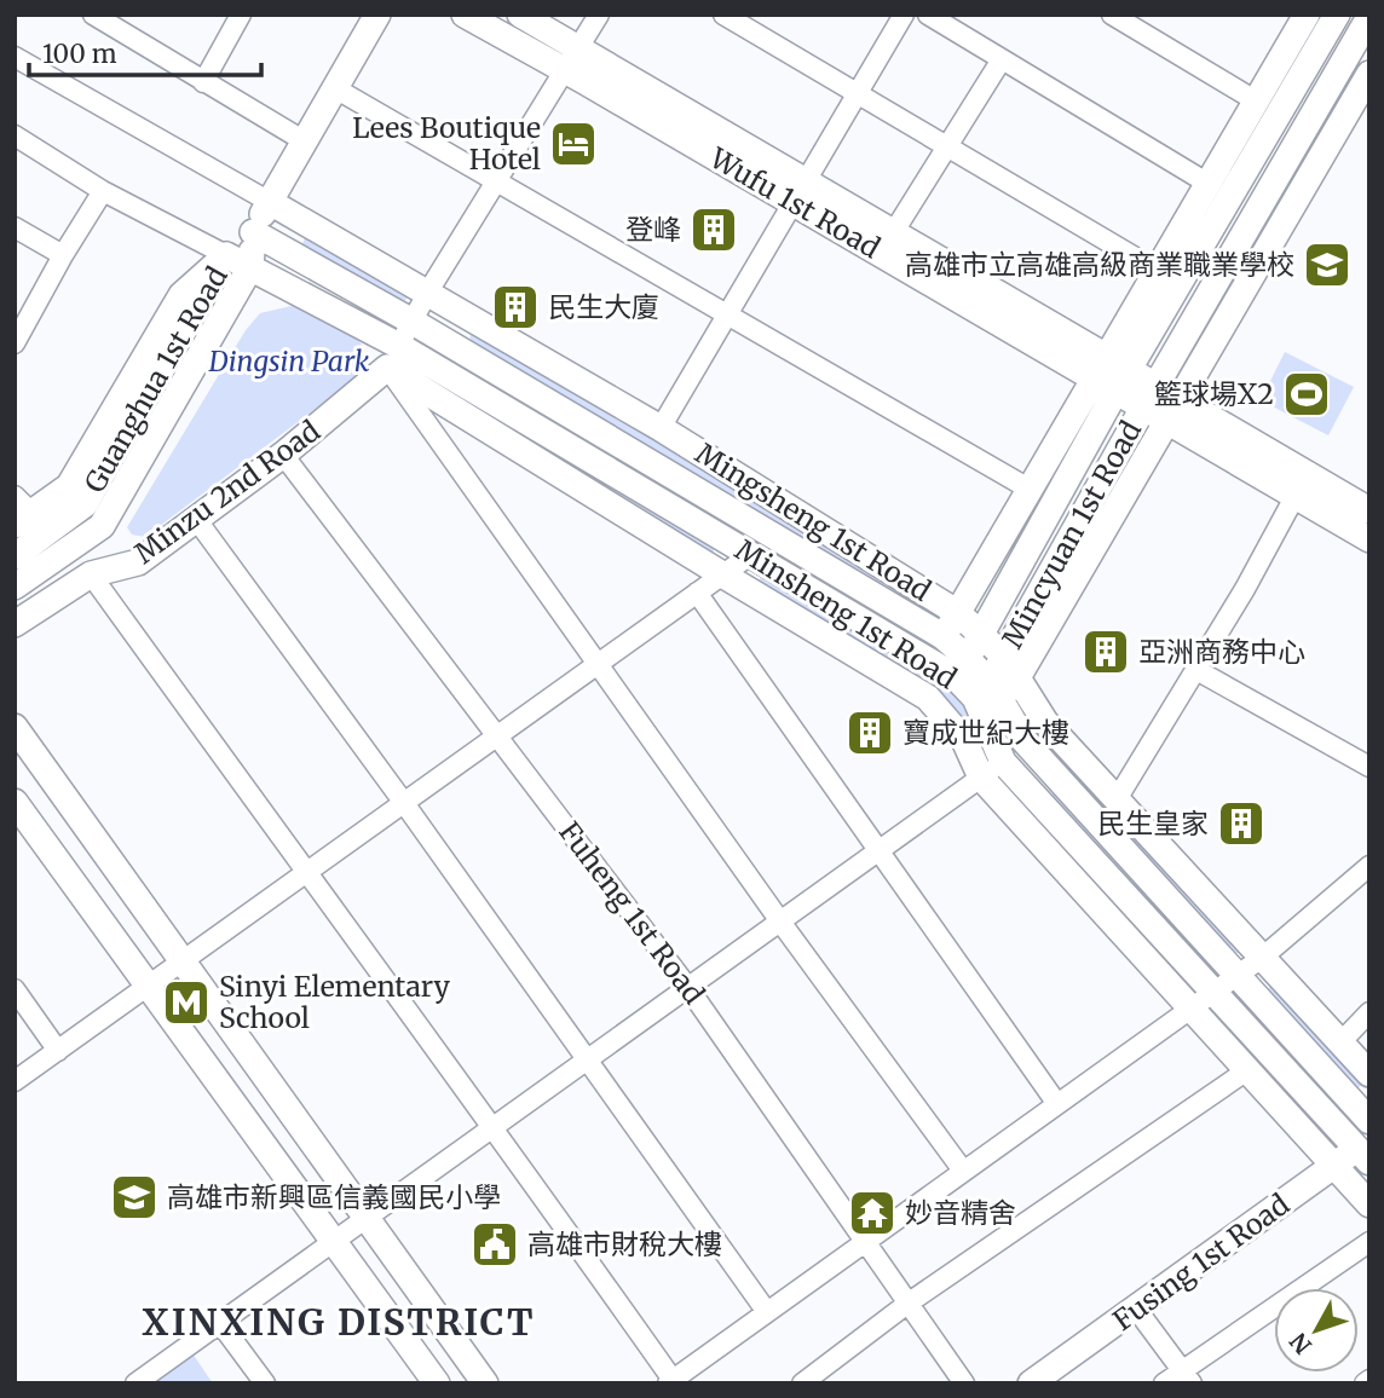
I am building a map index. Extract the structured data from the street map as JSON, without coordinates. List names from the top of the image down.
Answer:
{
  "streets": {
    "street": [
      "Wufu 1st Road",
      "Guanghua 1st Road",
      "Minzu 2nd Road",
      "Mingsheng 1st Road",
      "Mincyuan 1st Road",
      "Minsheng 1st Road",
      "Fuheng 1st Road",
      "Fusing 1st Road"
    ]
  },
  "crossings": [
    ["Wufu 1st Road", "Mincyuan 1st Road"],
    ["Guanghua 1st Road", "Minzu 2nd Road"],
    ["Guanghua 1st Road", "Minsheng 1st Road"],
    ["Minzu 2nd Road", "Minsheng 1st Road"],
    ["Minzu 2nd Road", "Fuheng 1st Road"],
    ["Mingsheng 1st Road", "Mincyuan 1st Road"],
    ["Mingsheng 1st Road", "Minsheng 1st Road"],
    ["Mincyuan 1st Road", "Minsheng 1st Road"],
    ["Minsheng 1st Road", "Fusing 1st Road"]
  ],
  "districts": ["XINXING DISTRICT"],
  "parks": ["Dingsin Park"],
  "places": {
    "hotel": ["Lees Boutique Hotel"],
    "building": [
      "登峰",
      "民生大廈",
      "亞洲商務中心",
      "寶成世紀大樓",
      "民生皇家"
    ],
    "school or university": ["高雄市立高雄高級商業職業學校", "高雄市新興區信義國民小學"],
    "sports": ["籃球場X2"],
    "metro station": ["Sinyi Elementary School"],
    "temple": ["妙音精舍"],
    "public building": ["高雄市財稅大樓"]
  },
  "scale_bar": "100 m",
  "north": "bottom left"
}
